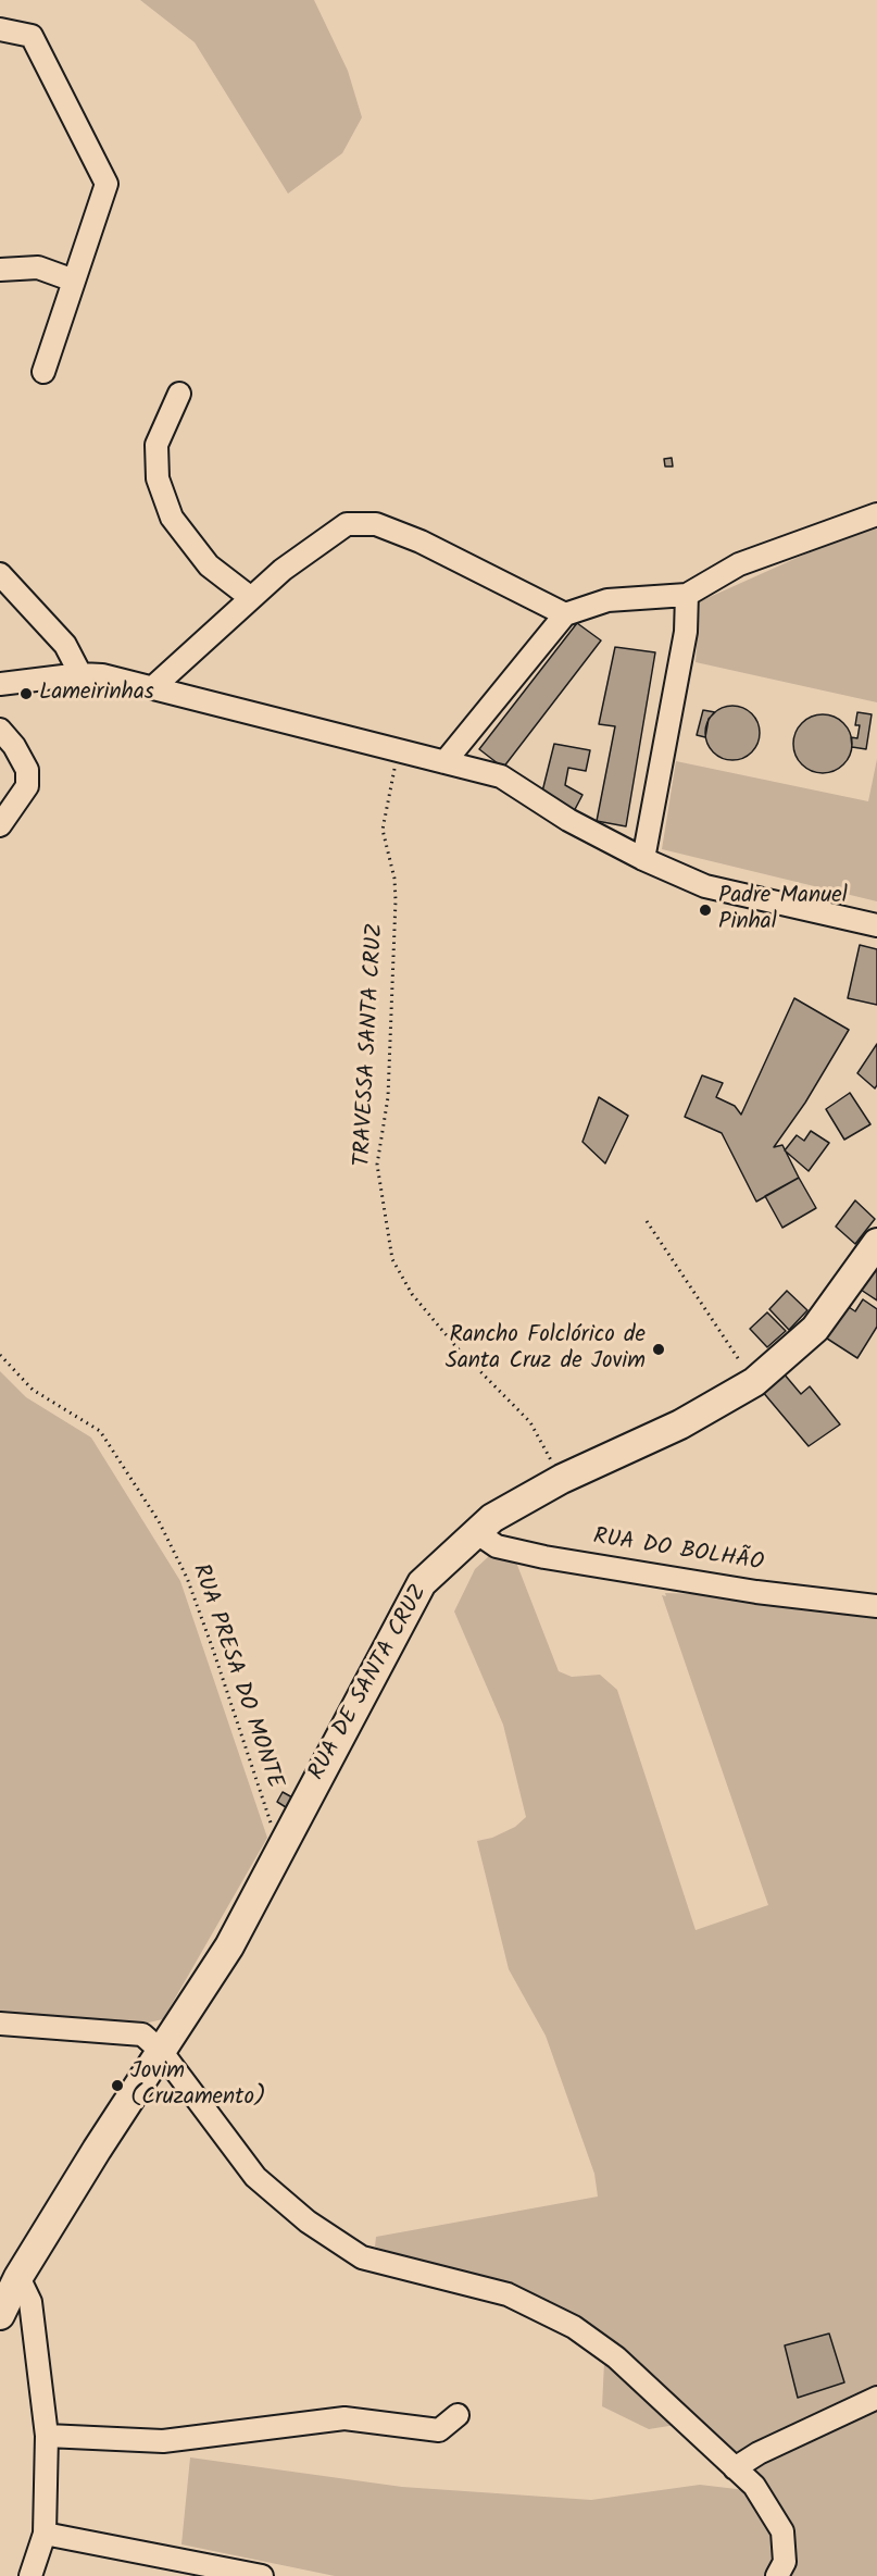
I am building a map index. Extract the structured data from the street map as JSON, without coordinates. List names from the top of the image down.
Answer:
{
  "streets": {
    "main road": ["RUA DE SANTA CRUZ"],
    "street": ["RUA DO BOLHÃO"],
    "path": ["TRAVESSA SANTA CRUZ", "RUA PRESA DO MONTE"]
  },
  "crossings": [
    ["TRAVESSA SANTA CRUZ", "RUA DE SANTA CRUZ"],
    ["RUA DO BOLHÃO", "RUA DE SANTA CRUZ"],
    ["RUA PRESA DO MONTE", "RUA DE SANTA CRUZ"]
  ],
  "places": [
    "Lameirinhas",
    "Padre Manuel Pinhal",
    "Rancho Folclórico de Santa Cruz de Jovim",
    "Jovim (Cruzamento)"
  ]
}
